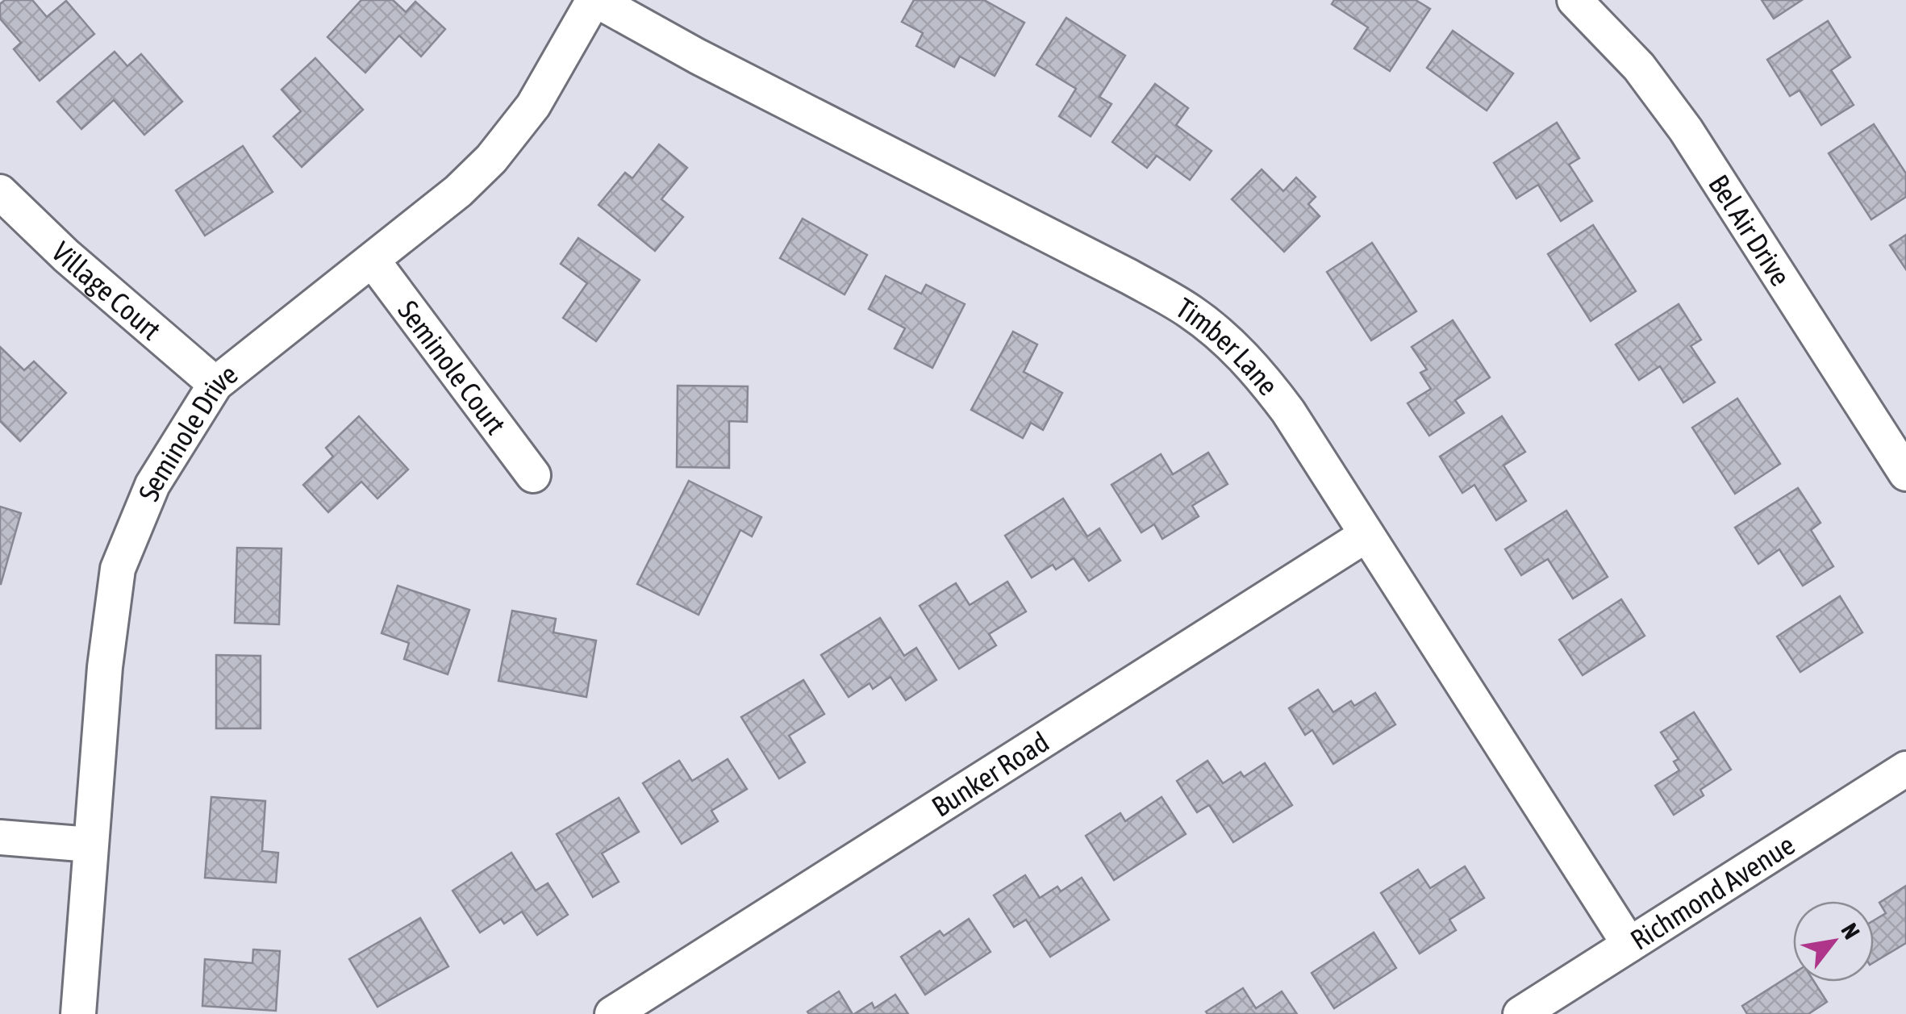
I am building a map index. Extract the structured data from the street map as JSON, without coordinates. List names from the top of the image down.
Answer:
{
  "streets": {
    "street": [
      "Bel Air Drive",
      "Village Court",
      "Timber Lane",
      "Seminole Court",
      "Seminole Drive",
      "Bunker Road",
      "Richmond Avenue"
    ]
  },
  "crossings": [
    ["Village Court", "Seminole Drive"],
    ["Timber Lane", "Seminole Drive"],
    ["Timber Lane", "Bunker Road"],
    ["Timber Lane", "Richmond Avenue"],
    ["Seminole Court", "Seminole Drive"]
  ],
  "north": "top right"
}
